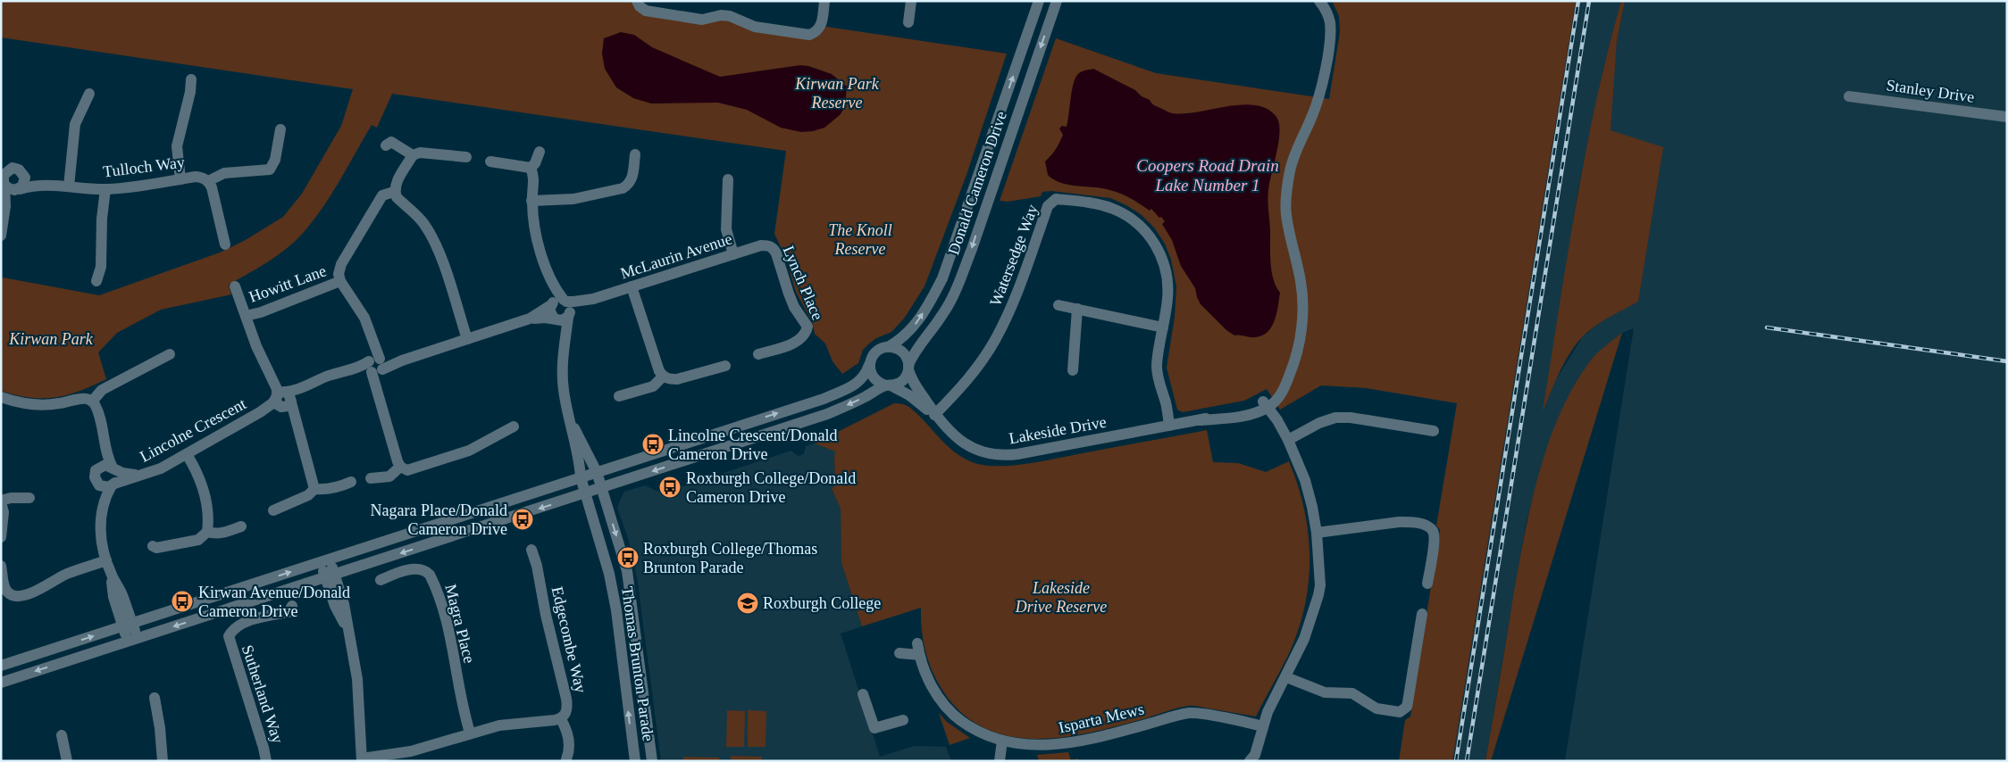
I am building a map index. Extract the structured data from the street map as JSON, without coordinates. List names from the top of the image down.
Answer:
{
  "streets": {
    "street": [
      "Stanley Drive",
      "Tulloch Way",
      "Donald Cameron Drive",
      "Watersedge Way",
      "McLaurin Avenue",
      "Lynch Place",
      "Howitt Lane",
      "Lincolne Crescent",
      "Lakeside Drive",
      "Magra Place",
      "Edgecombe Way",
      "Thomas Brunton Parade",
      "Sutherland Way",
      "Isparta Mews"
    ]
  },
  "crossings": [
    ["Donald Cameron Drive", "Lakeside Drive"],
    ["Watersedge Way", "Lakeside Drive"],
    ["McLaurin Avenue", "Lynch Place"],
    ["McLaurin Avenue", "Lincolne Crescent"]
  ],
  "water": ["Coopers Road Drain Lake Number 1"],
  "parks": [
    "Kirwan Park Reserve",
    "The Knoll Reserve",
    "Kirwan Park",
    "Lakeside Drive Reserve"
  ],
  "places": {
    "bus stop": [
      "Lincolne Crescent/Donald Cameron Drive",
      "Roxburgh College/Donald Cameron Drive",
      "Nagara Place/Donald Cameron Drive",
      "Roxburgh College/Thomas Brunton Parade",
      "Kirwan Avenue/Donald Cameron Drive"
    ],
    "school or university": ["Roxburgh College"]
  }
}
